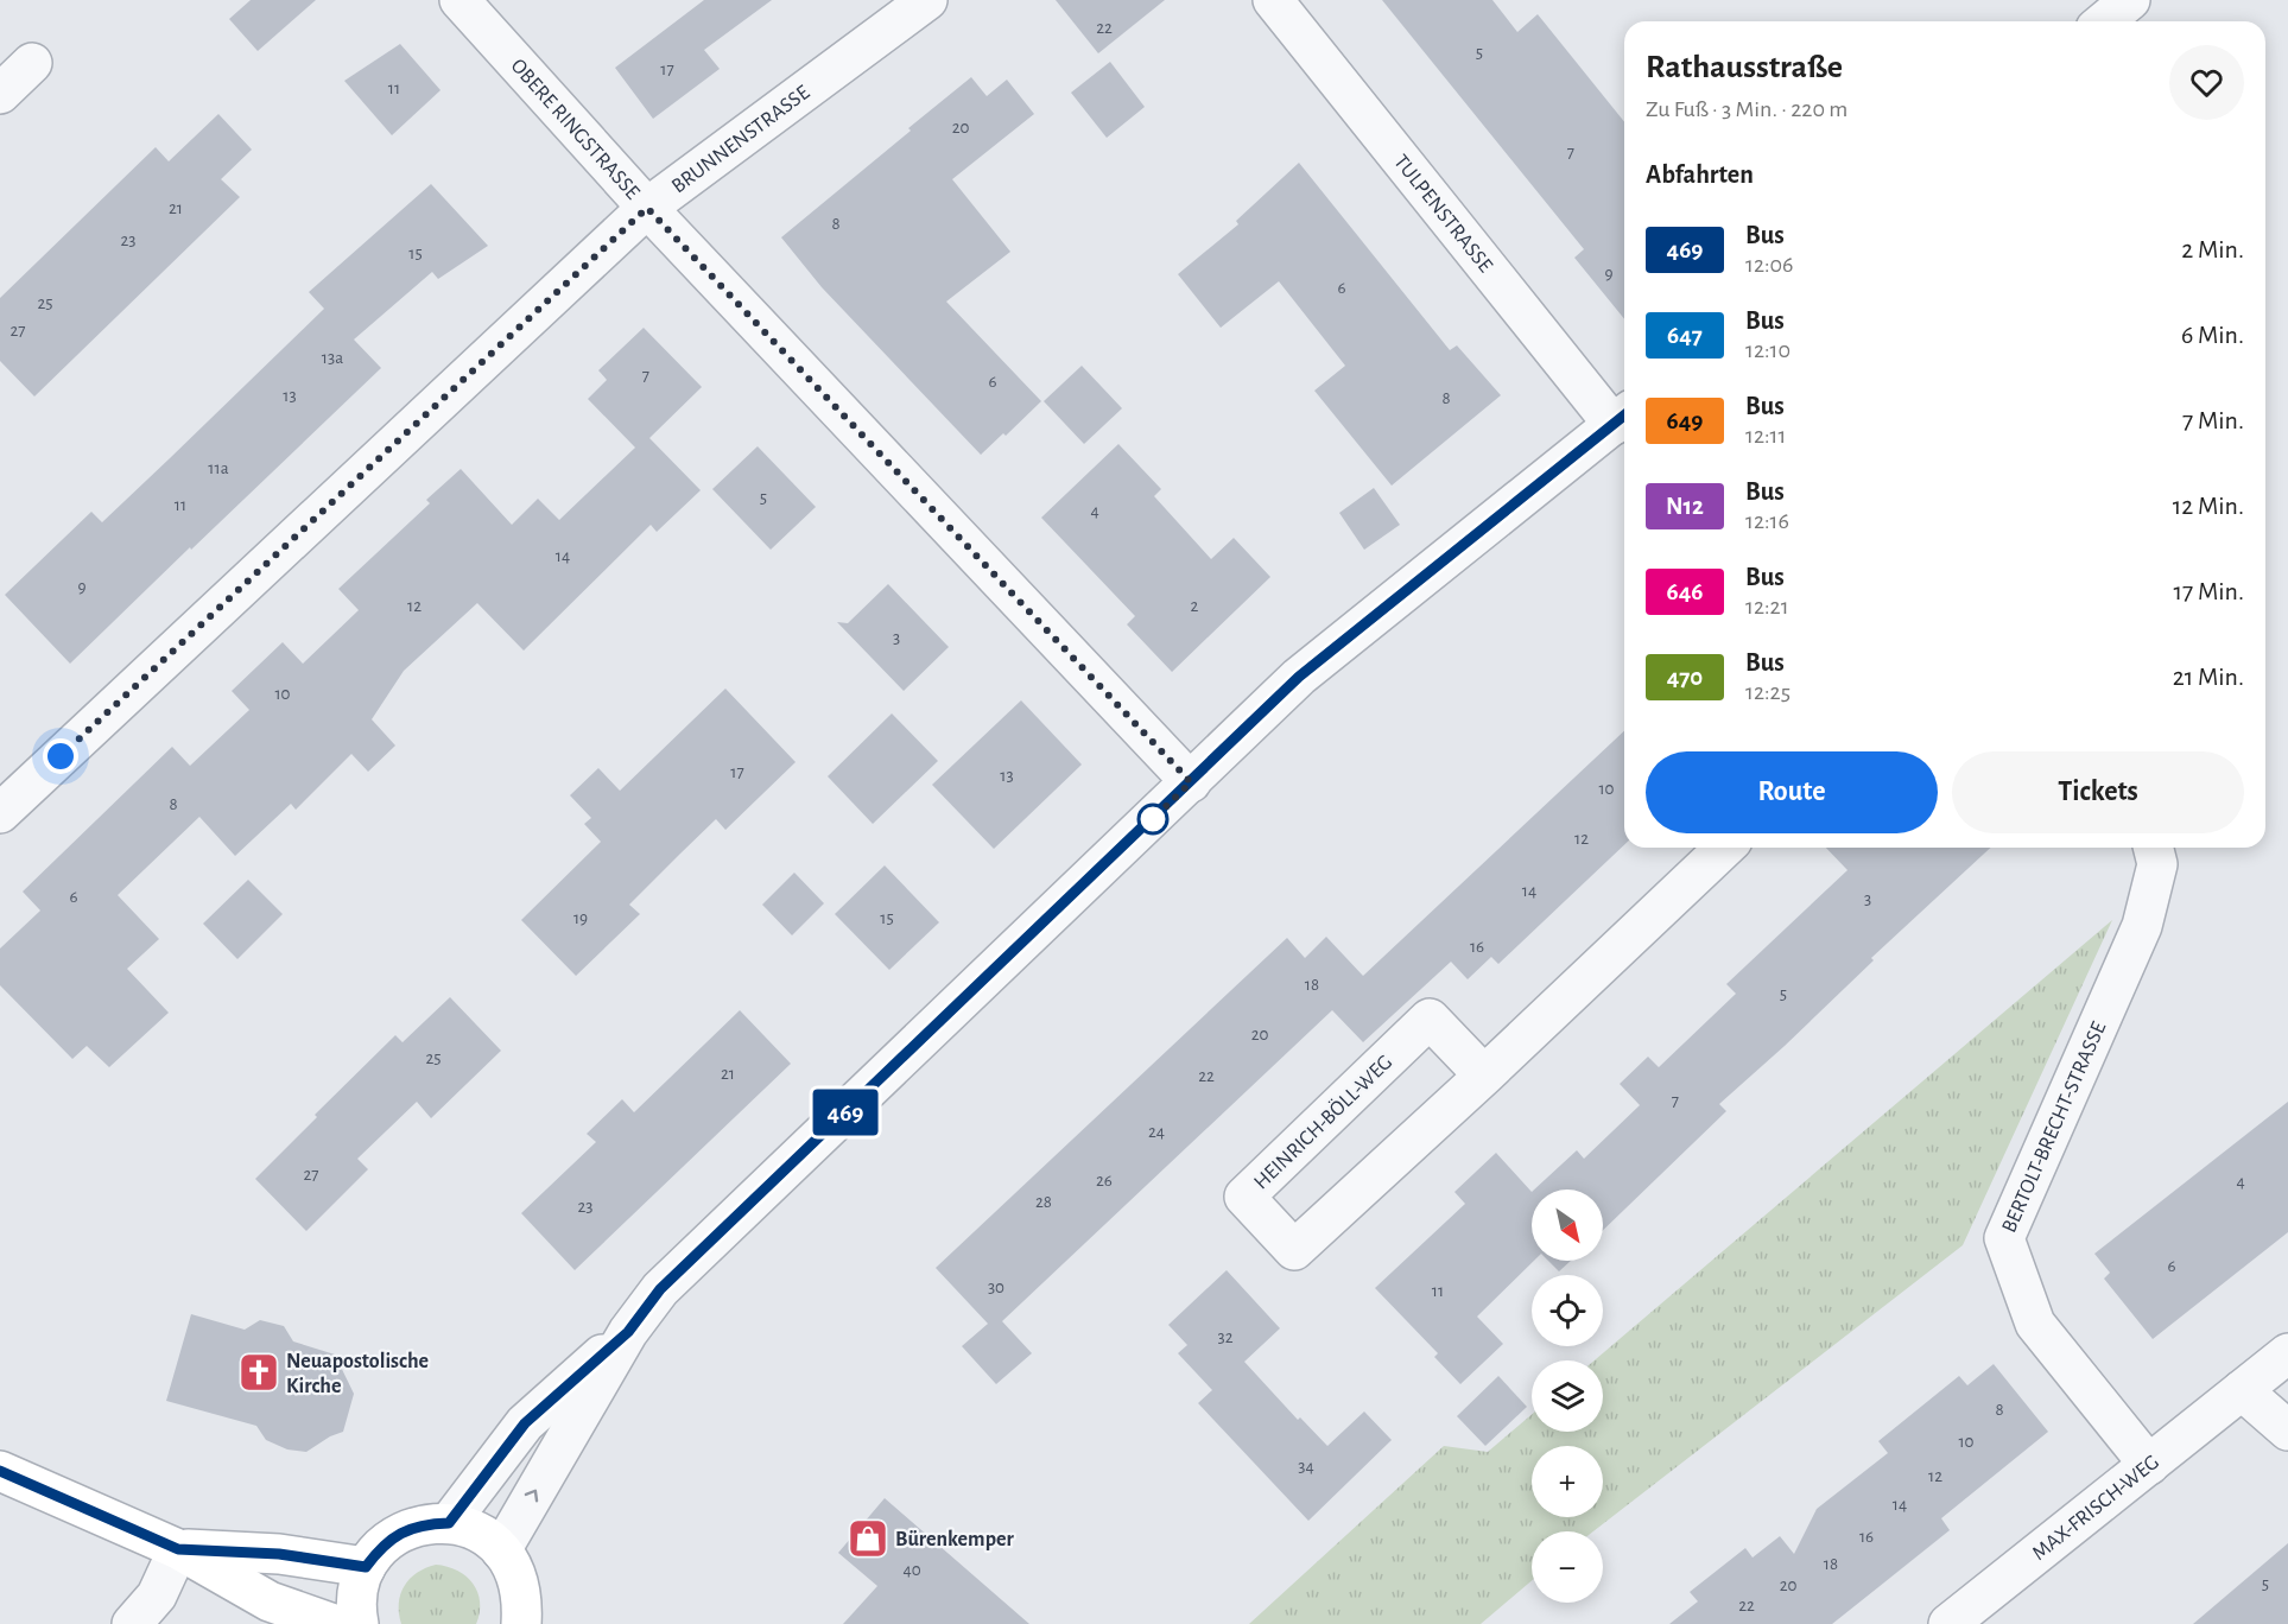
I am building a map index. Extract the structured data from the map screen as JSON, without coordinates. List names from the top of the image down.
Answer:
{
  "streets": {
    "street": [
      "OBERE RINGSTRASSE",
      "BRUNNENSTRASSE",
      "TULPENSTRASSE",
      "HEINRICH-BÖLL-WEG",
      "BERTOLT-BRECHT-STRASSE",
      "MAX-FRISCH-WEG"
    ]
  },
  "crossings": [
    ["OBERE RINGSTRASSE", "BRUNNENSTRASSE"],
    ["BERTOLT-BRECHT-STRASSE", "MAX-FRISCH-WEG"]
  ],
  "places": {
    "church": ["Neuapostolische Kirche"],
    "shop": ["Bürenkemper"]
  },
  "lines": ["bus line 469"],
  "house_numbers": [
    "22",
    "5",
    "17",
    "11",
    "20",
    "7",
    "21",
    "8",
    "23",
    "15",
    "9",
    "6",
    "25",
    "27",
    "13a",
    "7",
    "6",
    "13",
    "8",
    "11a",
    "5",
    "11",
    "4",
    "14",
    "9",
    "12",
    "2",
    "3",
    "10",
    "17",
    "13",
    "10",
    "8",
    "12",
    "14",
    "6",
    "3",
    "19",
    "15",
    "16",
    "18",
    "5",
    "20",
    "25",
    "21",
    "22",
    "7",
    "24",
    "27",
    "26",
    "4",
    "28",
    "23",
    "6",
    "30",
    "11",
    "32",
    "8",
    "10",
    "34",
    "12",
    "14",
    "16",
    "18",
    "40",
    "5",
    "20",
    "22"
  ],
  "north": "bottom right",
  "page": {
    "on_map": "469",
    "heading": [
      ["Rathausstraße", "Zu Fuß · 3 Min. · 220 m"],
      "Abfahrten"
    ],
    "list": [
      {
        "mark": "469",
        "name": "Bus",
        "note": "12:06",
        "value": "2 Min."
      },
      {
        "mark": "647",
        "name": "Bus",
        "note": "12:10",
        "value": "6 Min."
      },
      {
        "mark": "649",
        "name": "Bus",
        "note": "12:11",
        "value": "7 Min."
      },
      {
        "mark": "N12",
        "name": "Bus",
        "note": "12:16",
        "value": "12 Min."
      },
      {
        "mark": "646",
        "name": "Bus",
        "note": "12:21",
        "value": "17 Min."
      },
      {
        "mark": "470",
        "name": "Bus",
        "note": "12:25",
        "value": "21 Min."
      }
    ],
    "buttons": ["Route", "Tickets"],
    "map_buttons": ["+", "−"]
  }
}
